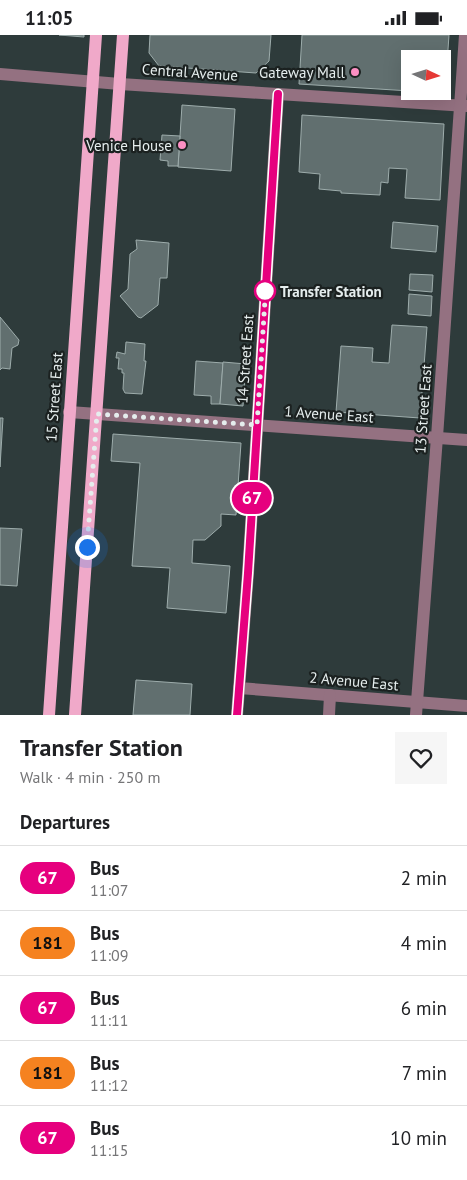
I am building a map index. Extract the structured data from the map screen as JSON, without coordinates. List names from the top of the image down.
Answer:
{
  "streets": {
    "main road": ["15 Street East"],
    "street": [
      "Central Avenue",
      "14 Street East",
      "13 Street East",
      "1 Avenue East",
      "2 Avenue East"
    ]
  },
  "crossings": [
    ["Central Avenue", "14 Street East"],
    ["Central Avenue", "15 Street East"],
    ["Central Avenue", "13 Street East"],
    ["14 Street East", "1 Avenue East"],
    ["14 Street East", "2 Avenue East"],
    ["15 Street East", "1 Avenue East"],
    ["13 Street East", "1 Avenue East"],
    ["13 Street East", "2 Avenue East"]
  ],
  "places": ["Gateway Mall", "Venice House", "Transfer Station"],
  "lines": ["bus line 67"],
  "north": "right",
  "page": {
    "status": "11:05",
    "on_map": "67",
    "heading": [
      ["Transfer Station", "Walk · 4 min · 250 m"],
      "Departures"
    ],
    "list": [
      {
        "mark": "67",
        "name": "Bus",
        "note": "11:07",
        "value": "2 min"
      },
      {
        "mark": "181",
        "name": "Bus",
        "note": "11:09",
        "value": "4 min"
      },
      {
        "mark": "67",
        "name": "Bus",
        "note": "11:11",
        "value": "6 min"
      },
      {
        "mark": "181",
        "name": "Bus",
        "note": "11:12",
        "value": "7 min"
      },
      {
        "mark": "67",
        "name": "Bus",
        "note": "11:15",
        "value": "10 min"
      }
    ]
  }
}
